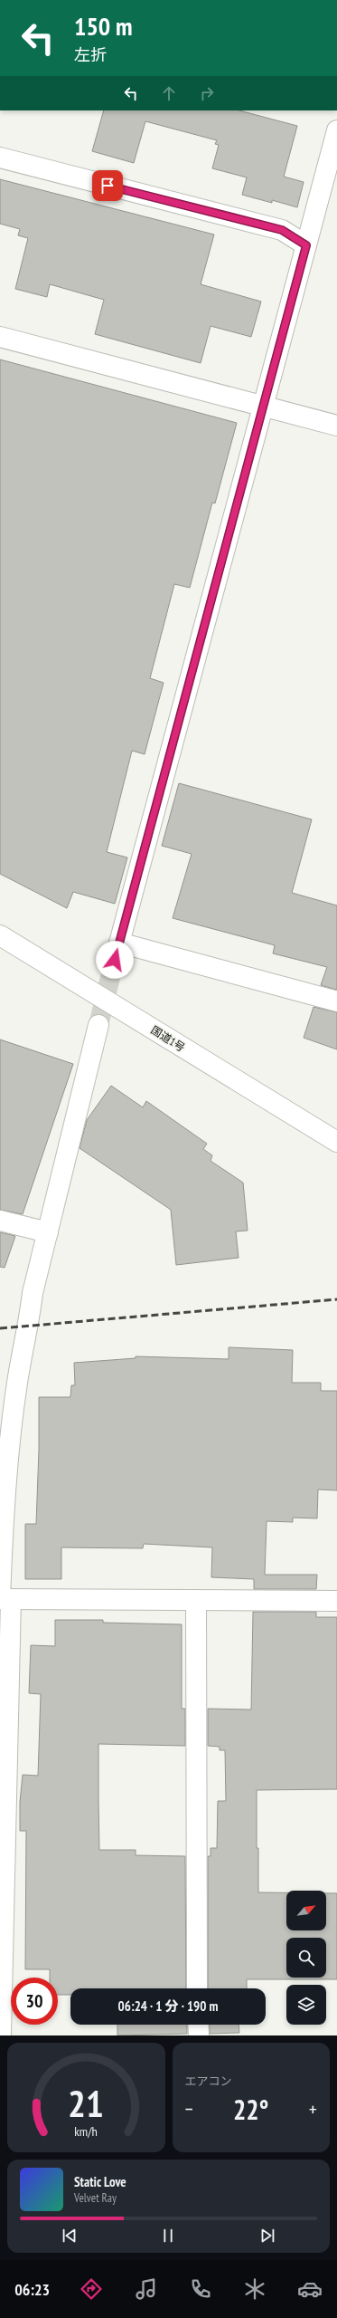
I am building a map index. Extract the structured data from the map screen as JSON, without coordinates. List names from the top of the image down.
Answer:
{
  "streets": {
    "main road": ["国道1号"]
  },
  "north": "top right",
  "page": {
    "turn": ["150 m", "左折"],
    "limit": "30",
    "trip": "06:24 · 1 分 · 190 m",
    "tile": "エアコン",
    "heat": ["−", "22°", "+"],
    "song": ["Static Love", "Velvet Ray"],
    "tabs": "06:23",
    "gauge": ["21", "km/h"]
  }
}
